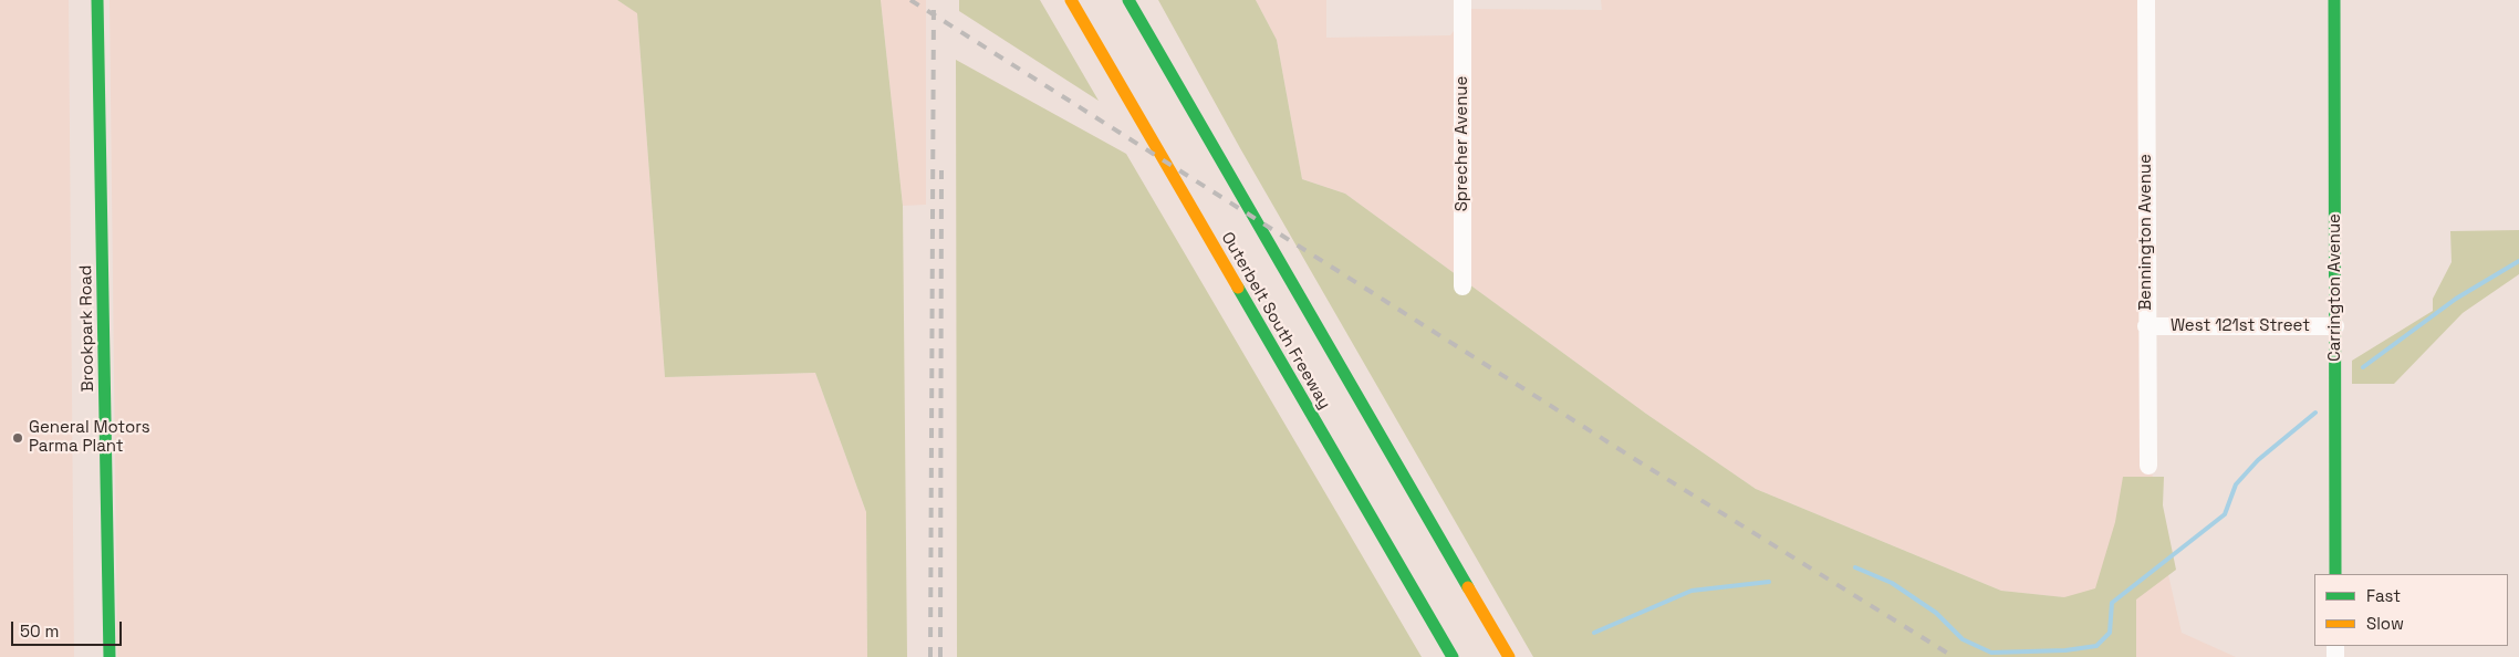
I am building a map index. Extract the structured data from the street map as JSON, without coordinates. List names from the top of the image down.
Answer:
{
  "streets": {
    "main road": ["Carrington Avenue", "Outerbelt South Freeway", "Brookpark Road"],
    "street": ["Sprecher Avenue", "Bennington Avenue", "West 121st Street"]
  },
  "crossings": [
    ["Bennington Avenue", "West 121st Street"],
    ["Carrington Avenue", "West 121st Street"]
  ],
  "places": ["General Motors Parma Plant"],
  "legend": ["Fast", "Slow"],
  "scale_bar": "50 m"
}
